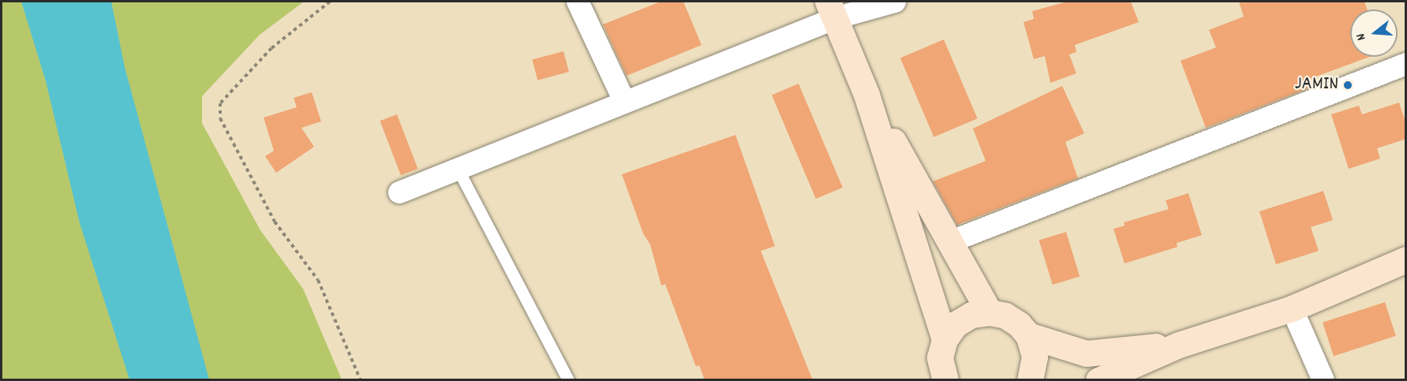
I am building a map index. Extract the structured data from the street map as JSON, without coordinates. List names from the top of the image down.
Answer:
{
  "places": ["JAMIN"],
  "north": "left"
}
